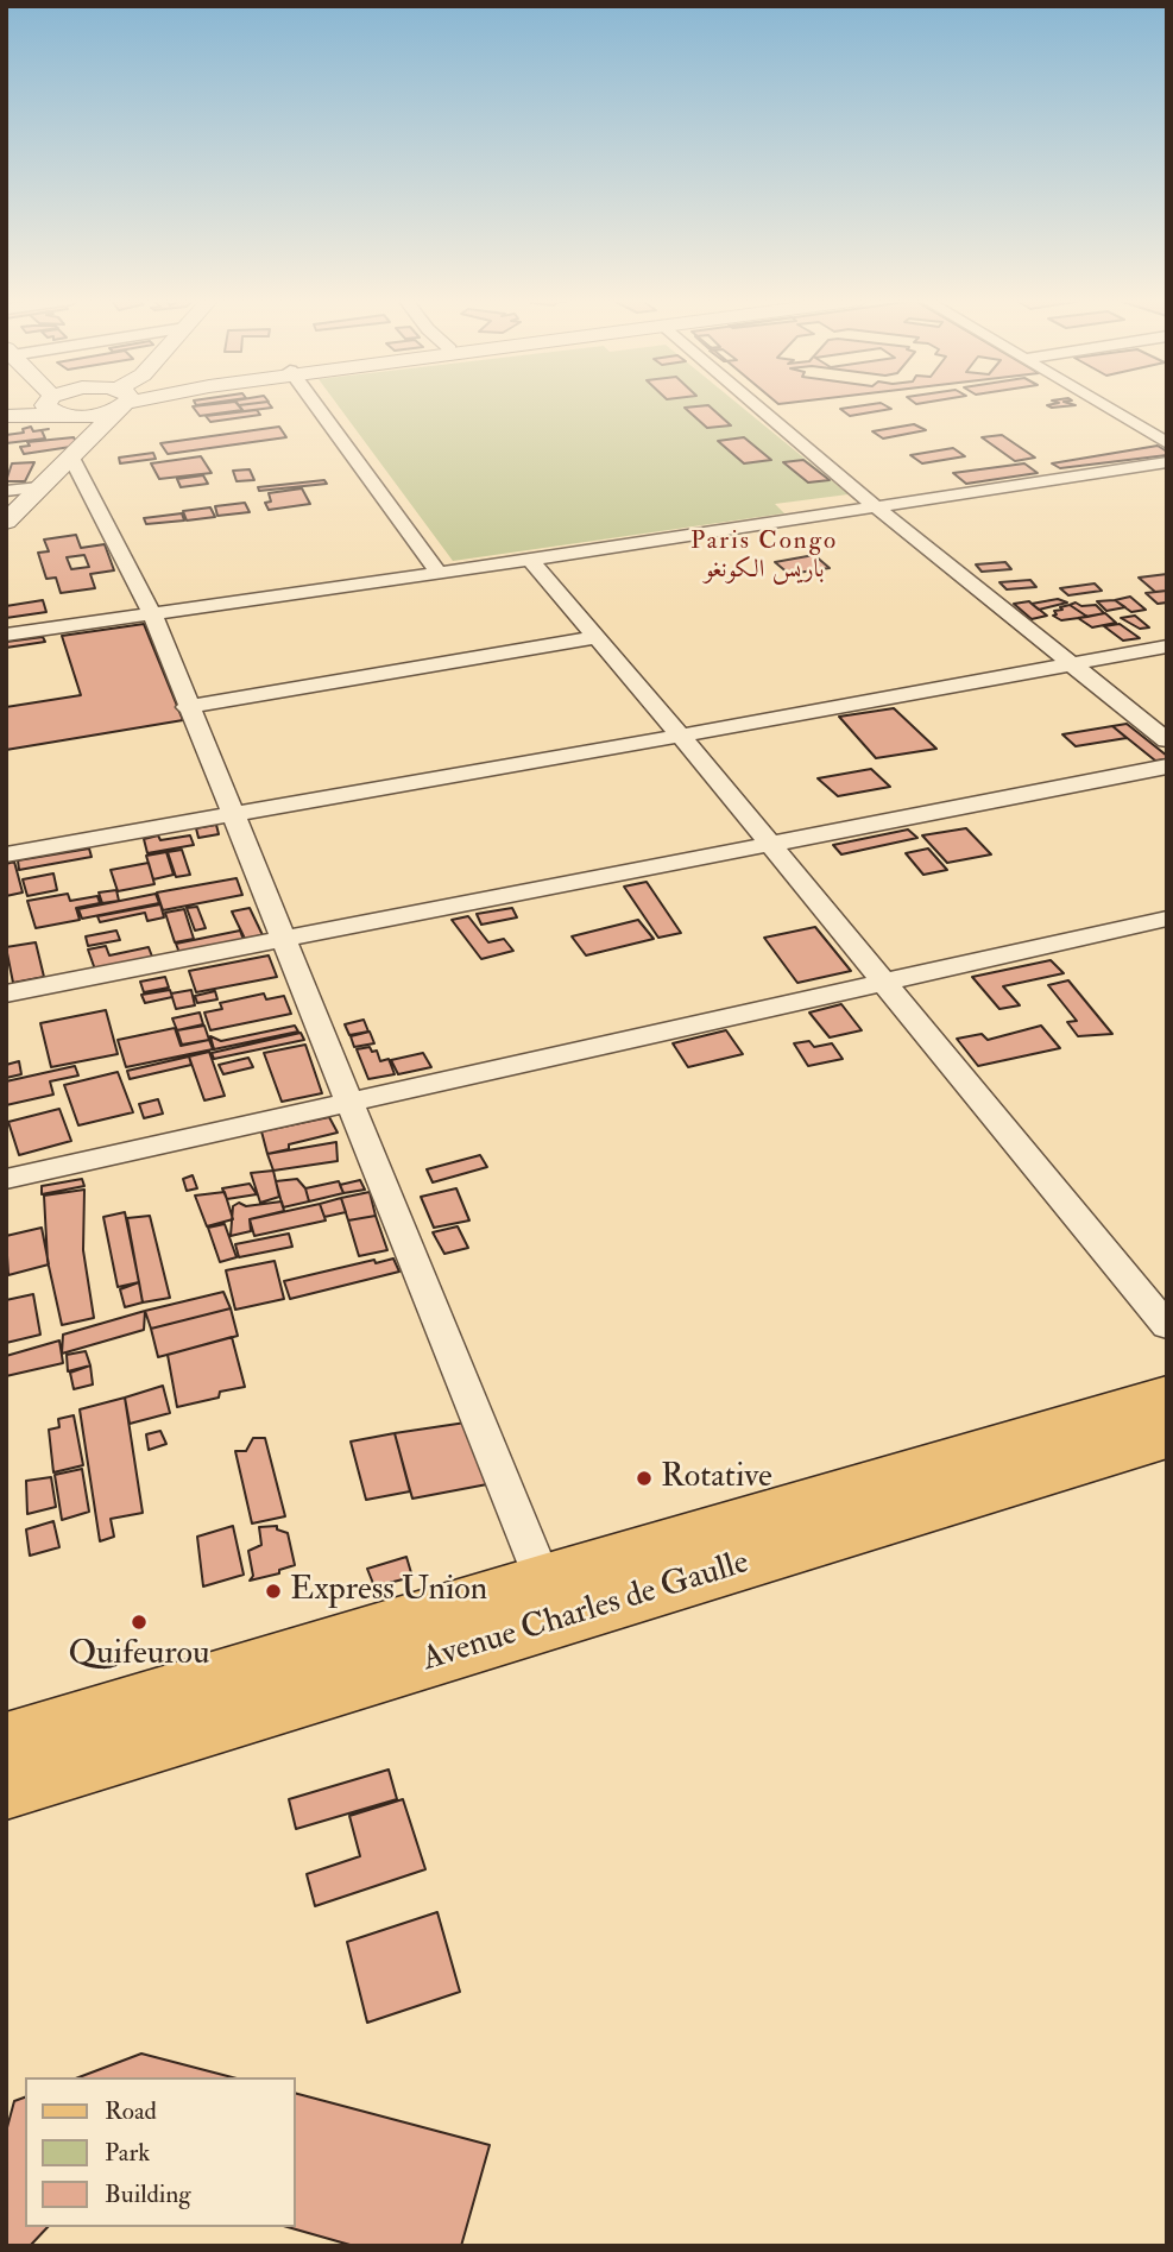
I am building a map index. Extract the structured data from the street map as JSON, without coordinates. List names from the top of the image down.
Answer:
{
  "streets": {
    "main road": ["Avenue Charles de Gaulle"]
  },
  "districts": ["Paris Congo باريس الكونغو"],
  "places": ["Rotative", "Express Union", "Quifeurou"],
  "legend": ["Road", "Park", "Building"]
}
